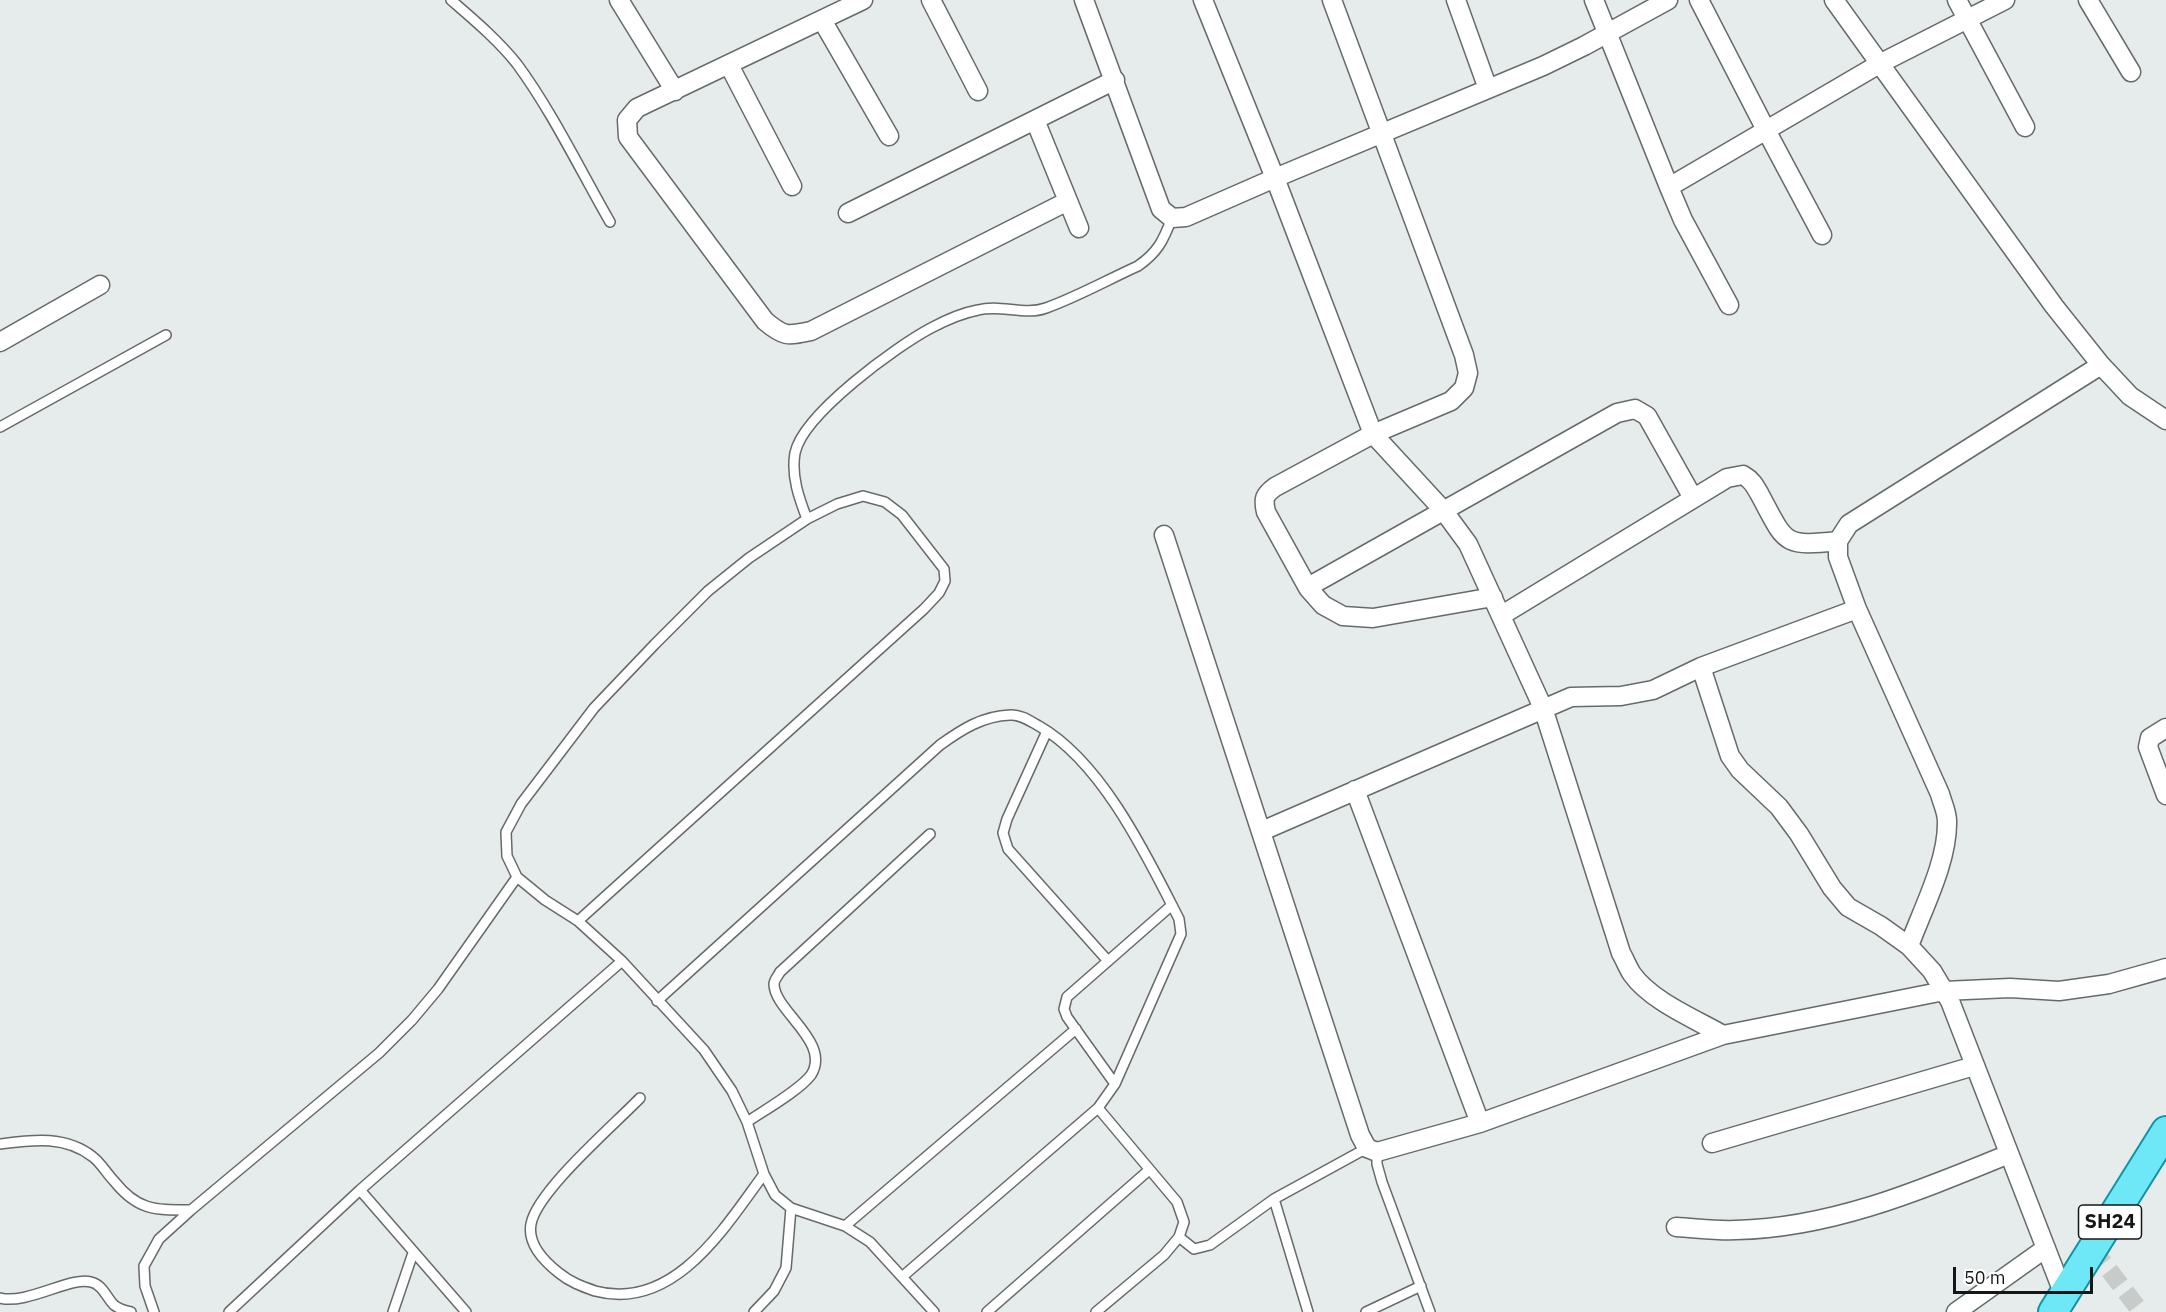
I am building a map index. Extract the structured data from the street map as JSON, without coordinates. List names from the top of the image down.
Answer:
{
  "streets": {
    "main road": ["SH24"]
  },
  "scale_bar": "50 m"
}
